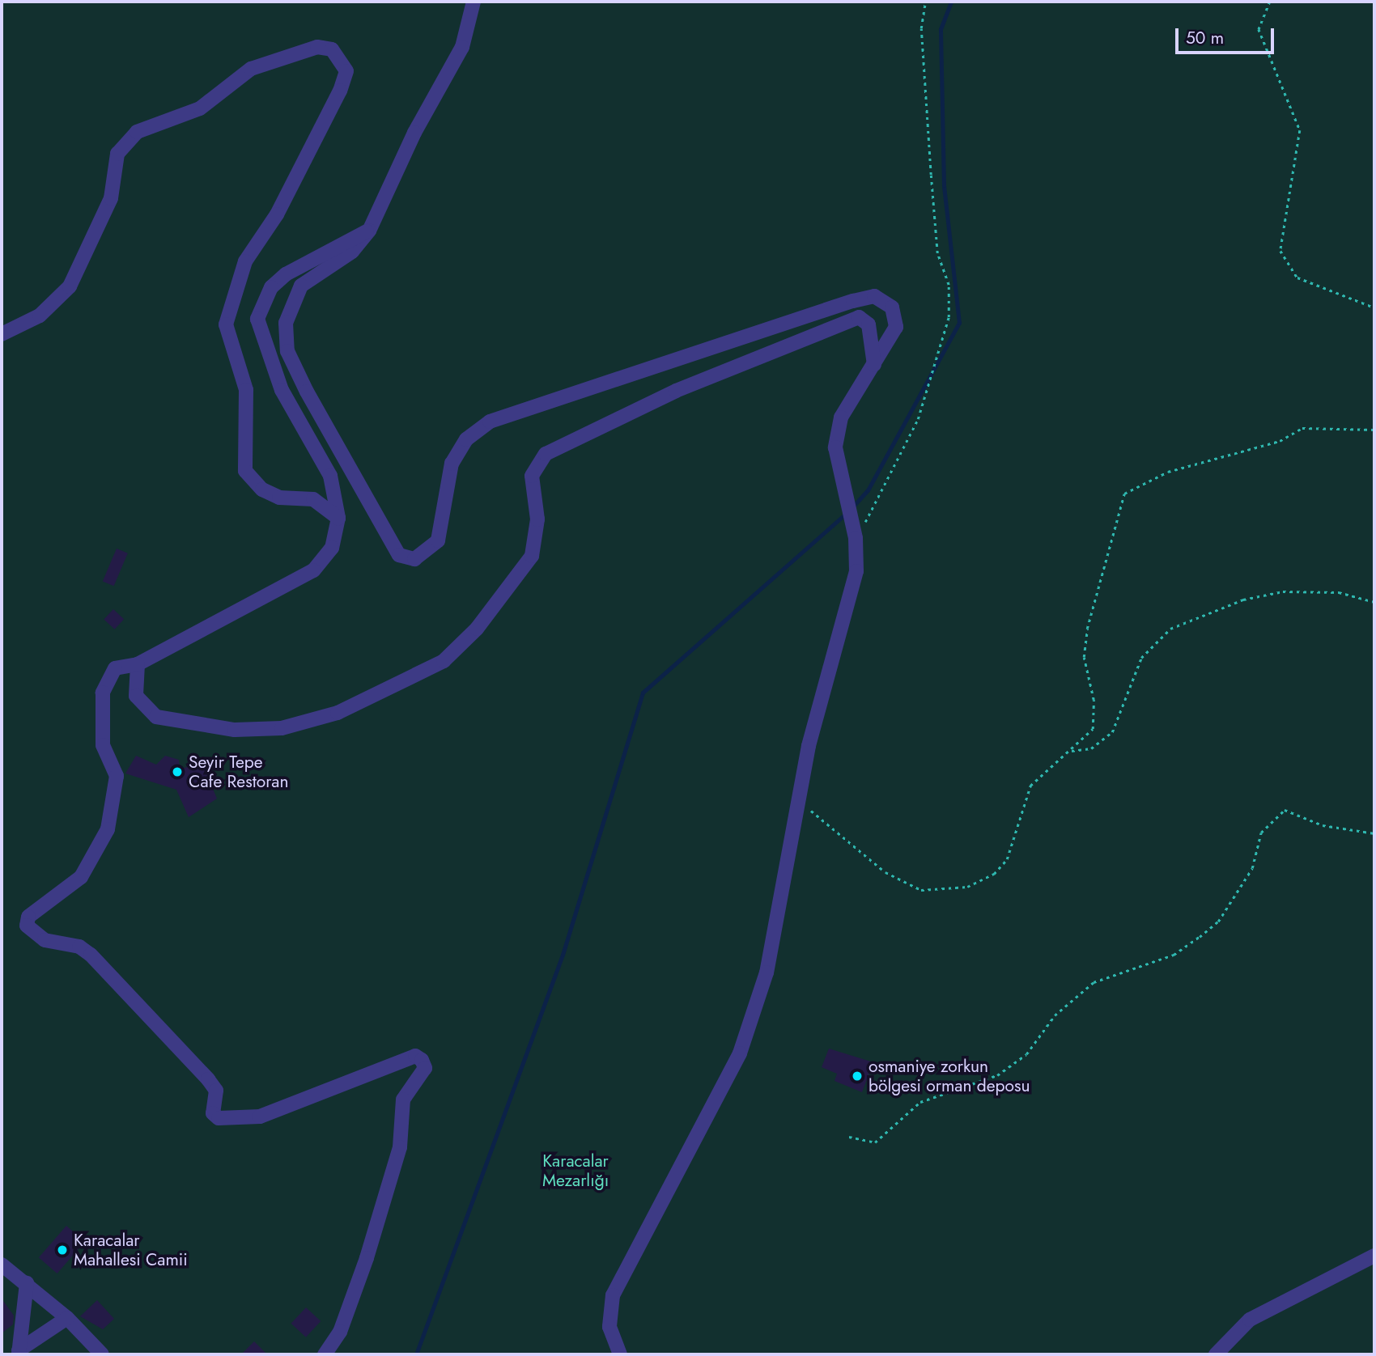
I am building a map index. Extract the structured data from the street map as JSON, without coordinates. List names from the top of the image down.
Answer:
{
  "parks": ["Karacalar Mezarlığı"],
  "places": ["Seyir Tepe Cafe Restoran", "osmaniye zorkun bölgesi orman deposu", "Karacalar Mahallesi Camii"],
  "scale_bar": "50 m"
}
